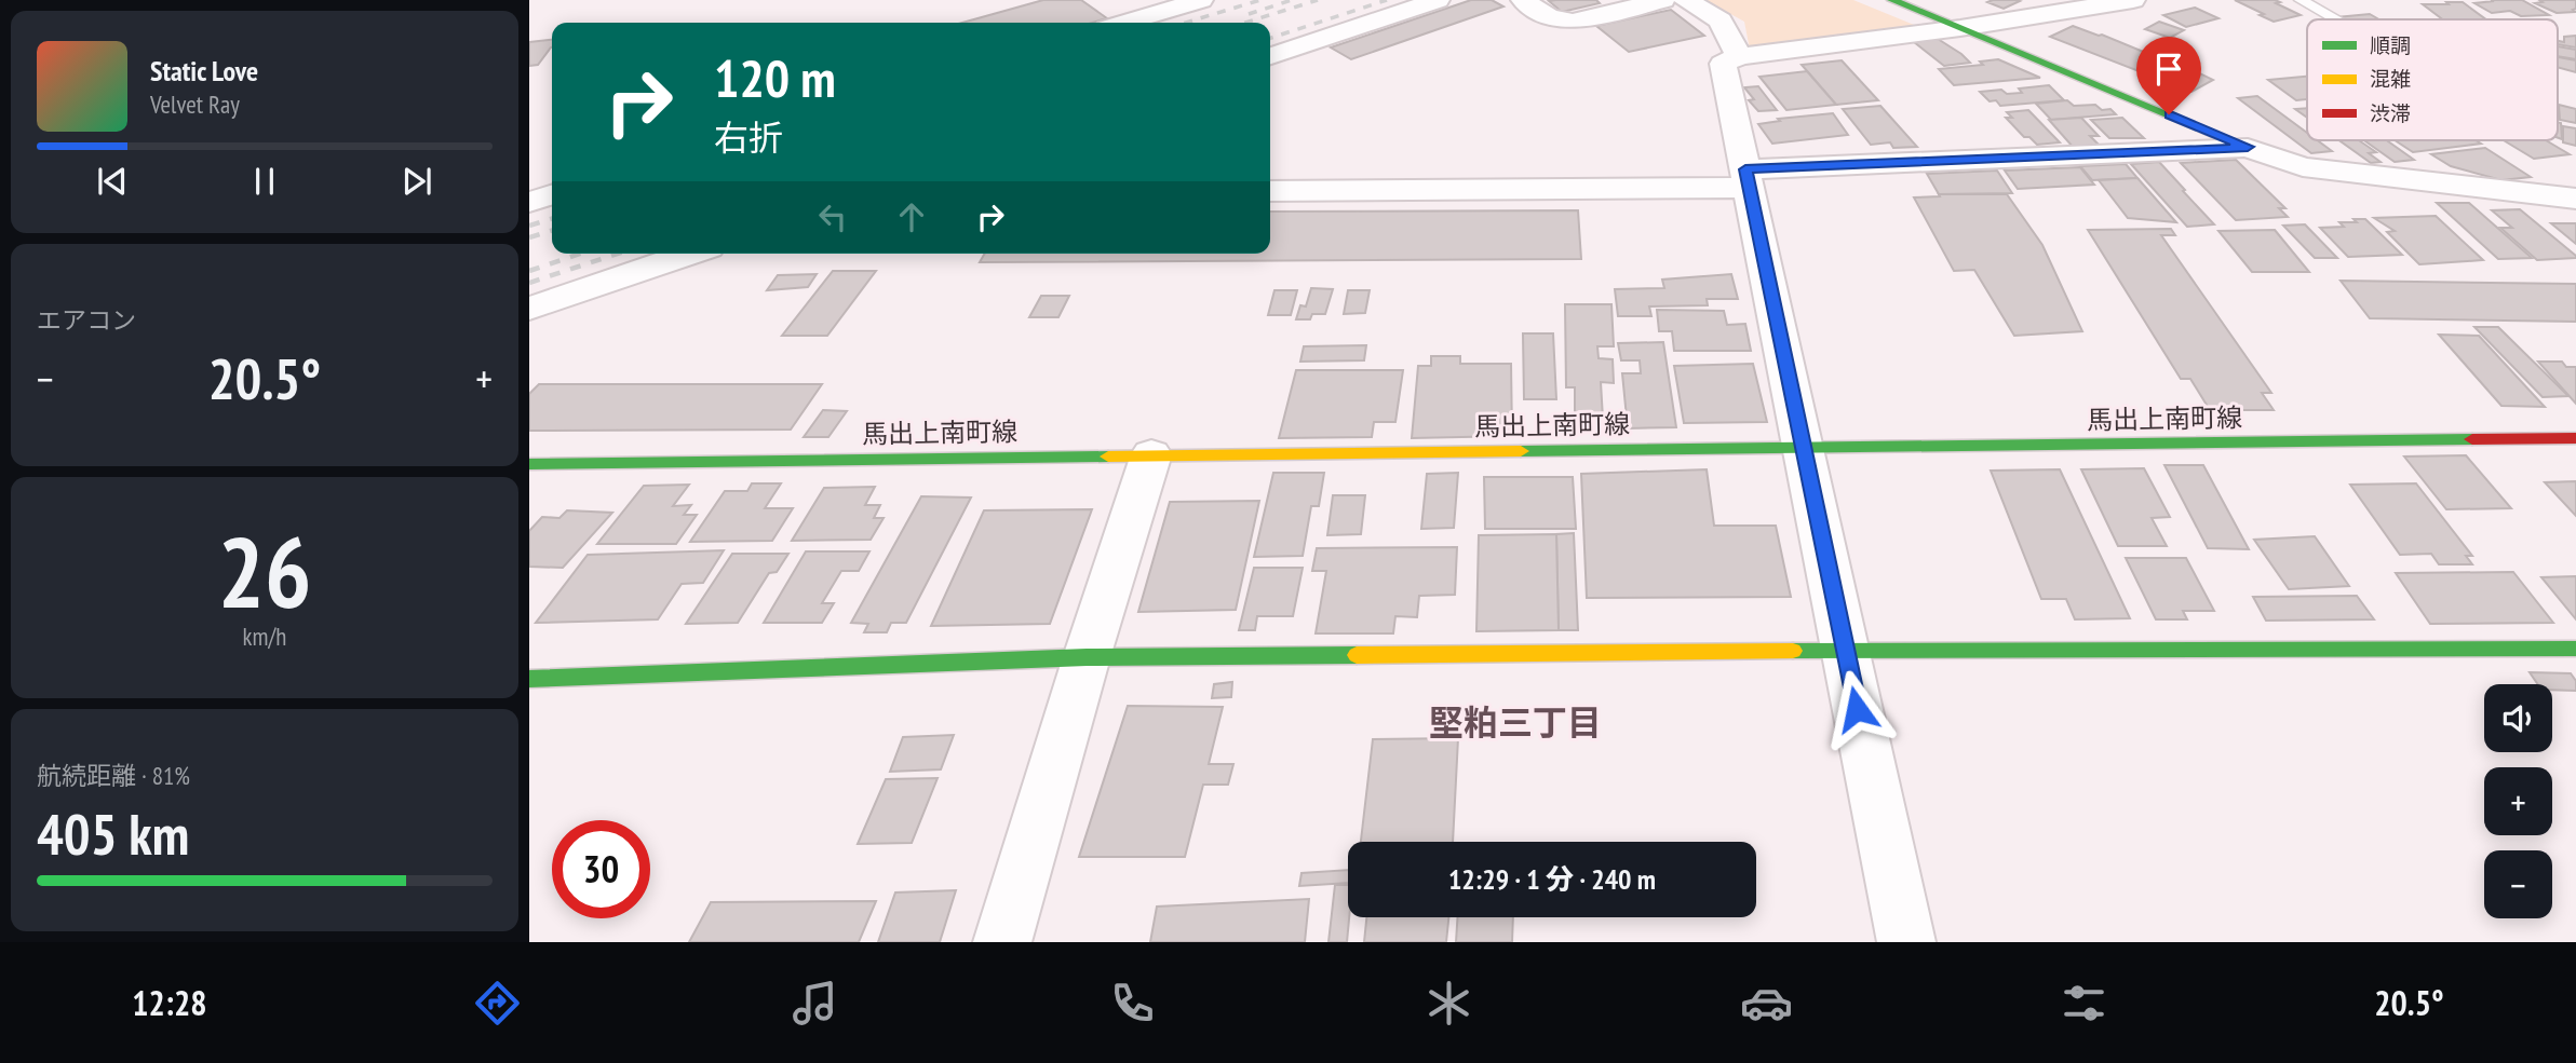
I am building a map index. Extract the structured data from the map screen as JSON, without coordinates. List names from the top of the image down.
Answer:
{
  "streets": {
    "street": ["馬出上南町線"]
  },
  "districts": ["堅粕三丁目"],
  "legend": ["順調", "混雑", "渋滞"],
  "page": {
    "turn": ["120 m", "右折"],
    "song": ["Static Love", "Velvet Ray"],
    "tile": [
      "エアコン",
      ["26", "km/h"],
      ["航続距離 · 81%", "405 km"]
    ],
    "heat": ["−", "20.5°", "+"],
    "map_buttons": ["+", "−"],
    "limit": "30",
    "trip": "12:29 · 1 分 · 240 m",
    "tabs": ["12:28", "20.5°"]
  }
}
